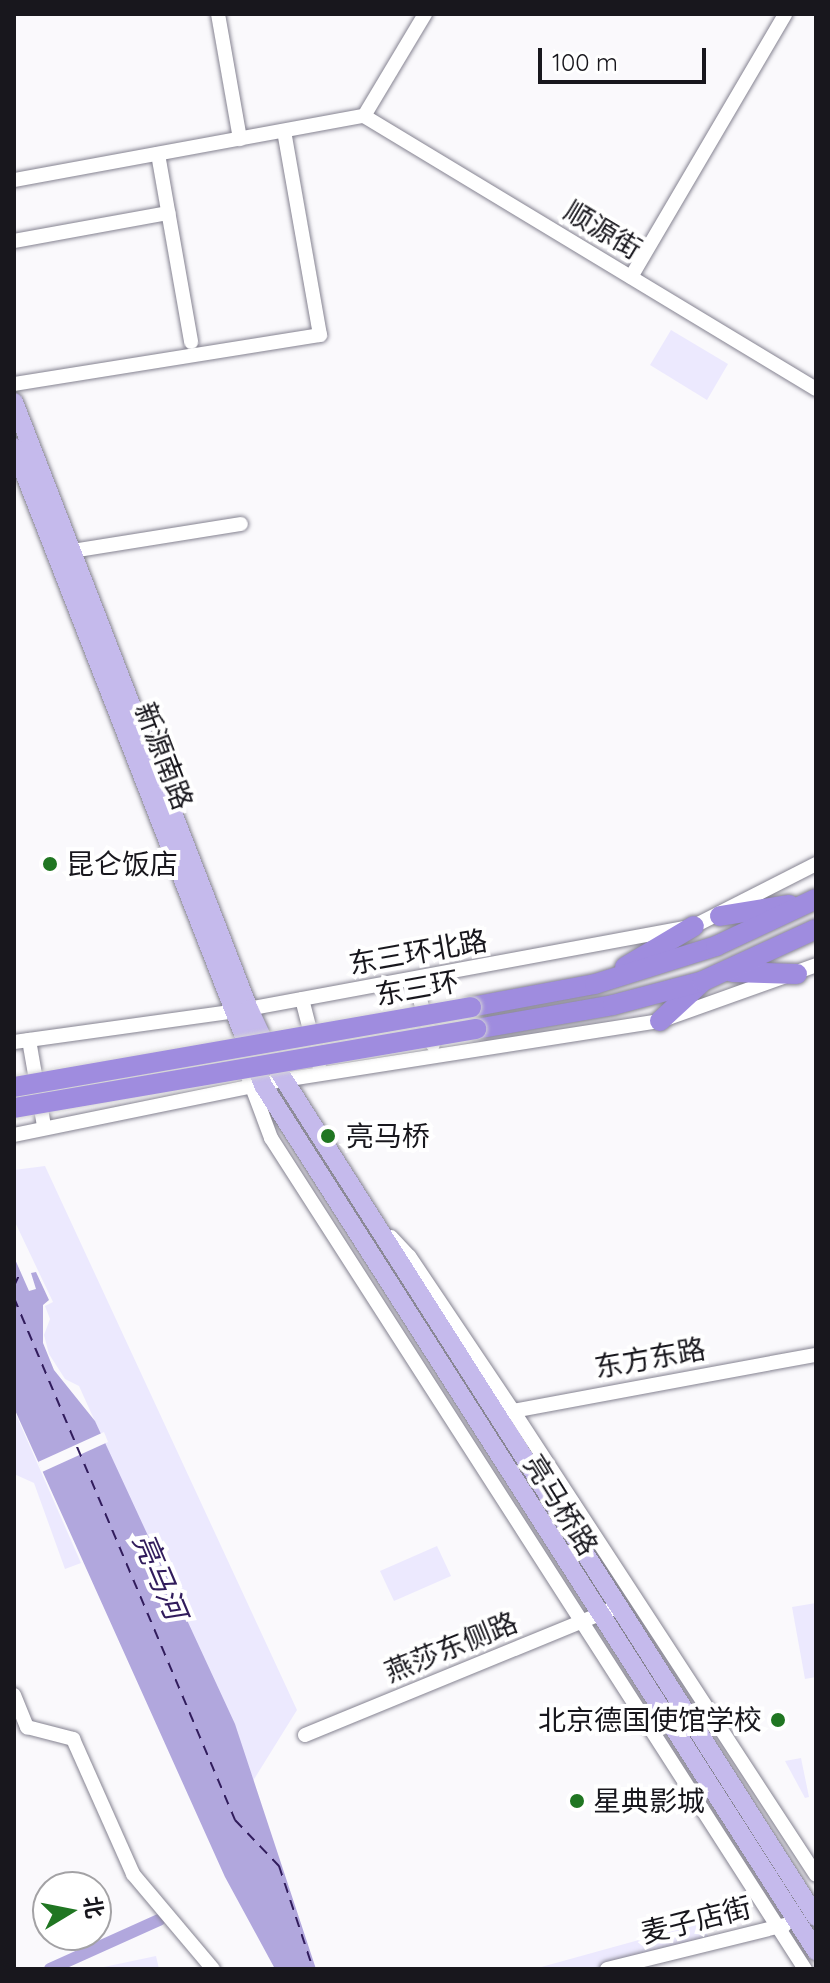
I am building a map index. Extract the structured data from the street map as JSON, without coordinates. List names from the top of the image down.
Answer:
{
  "streets": {
    "highway": ["东三环"],
    "main road": ["新源南路", "亮马桥路"],
    "street": [
      "顺源街",
      "东三环北路",
      "东方东路",
      "燕莎东侧路",
      "麦子店街"
    ]
  },
  "crossings": [
    ["新源南路", "东三环北路"],
    ["新源南路", "亮马桥路"],
    ["东三环北路", "亮马桥路"],
    ["东方东路", "亮马桥路"],
    ["亮马桥路", "燕莎东侧路"],
    ["亮马桥路", "麦子店街"]
  ],
  "water": ["亮马河"],
  "places": [
    "昆仑饭店",
    "亮马桥",
    "北京德国使馆学校",
    "星典影城"
  ],
  "scale_bar": "100 m",
  "north": "right"
}
